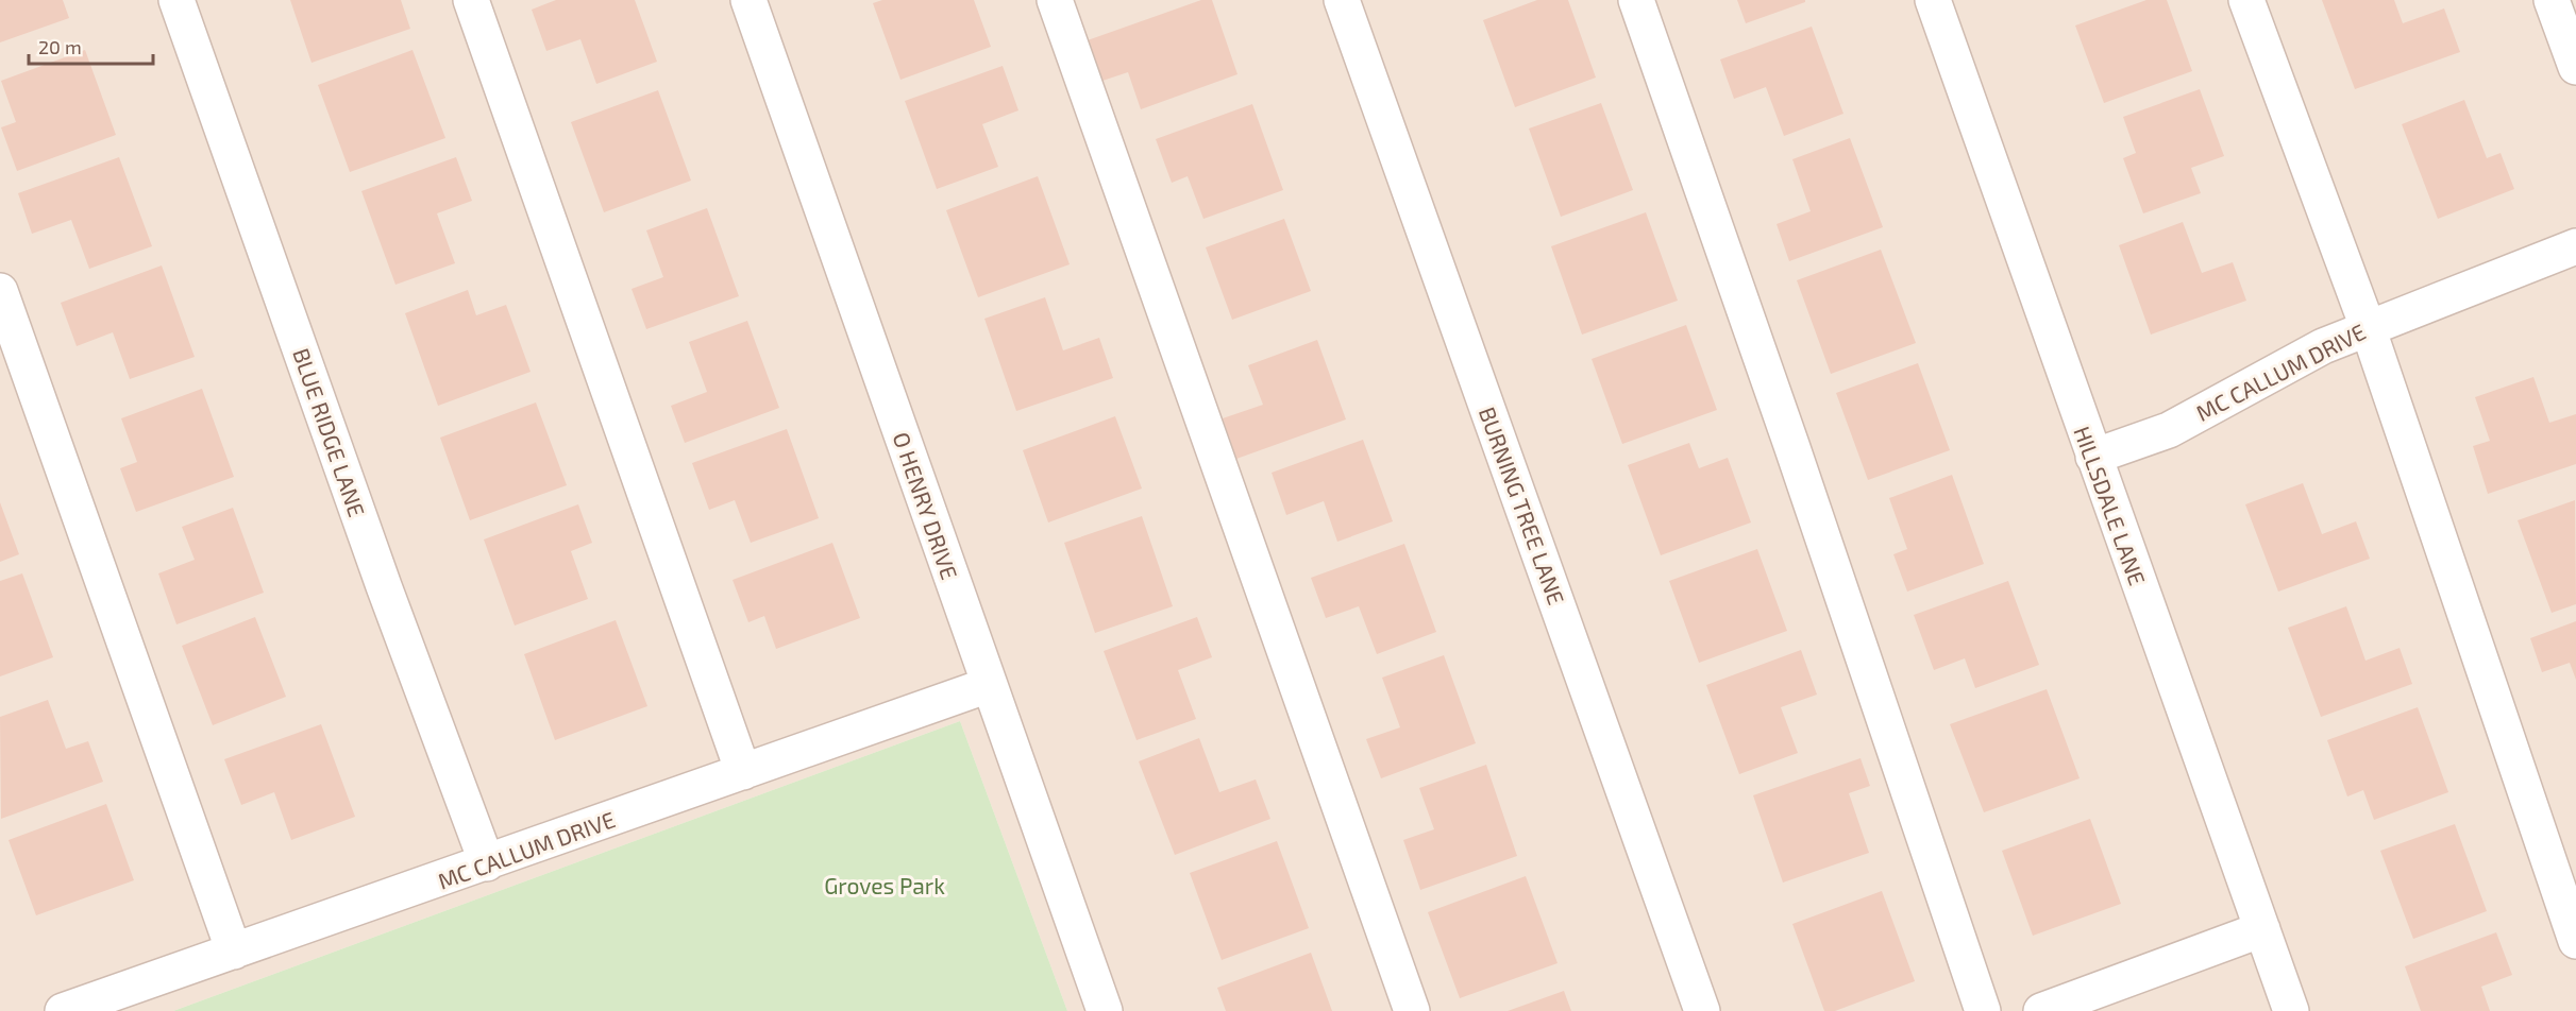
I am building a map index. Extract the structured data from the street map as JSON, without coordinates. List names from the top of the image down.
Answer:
{
  "streets": {
    "street": [
      "MC CALLUM DRIVE",
      "BLUE RIDGE LANE",
      "O HENRY DRIVE",
      "BURNING TREE LANE",
      "HILLSDALE LANE"
    ]
  },
  "crossings": [
    ["MC CALLUM DRIVE", "BLUE RIDGE LANE"],
    ["MC CALLUM DRIVE", "O HENRY DRIVE"],
    ["MC CALLUM DRIVE", "HILLSDALE LANE"]
  ],
  "parks": ["Groves Park"],
  "scale_bar": "20 m"
}
